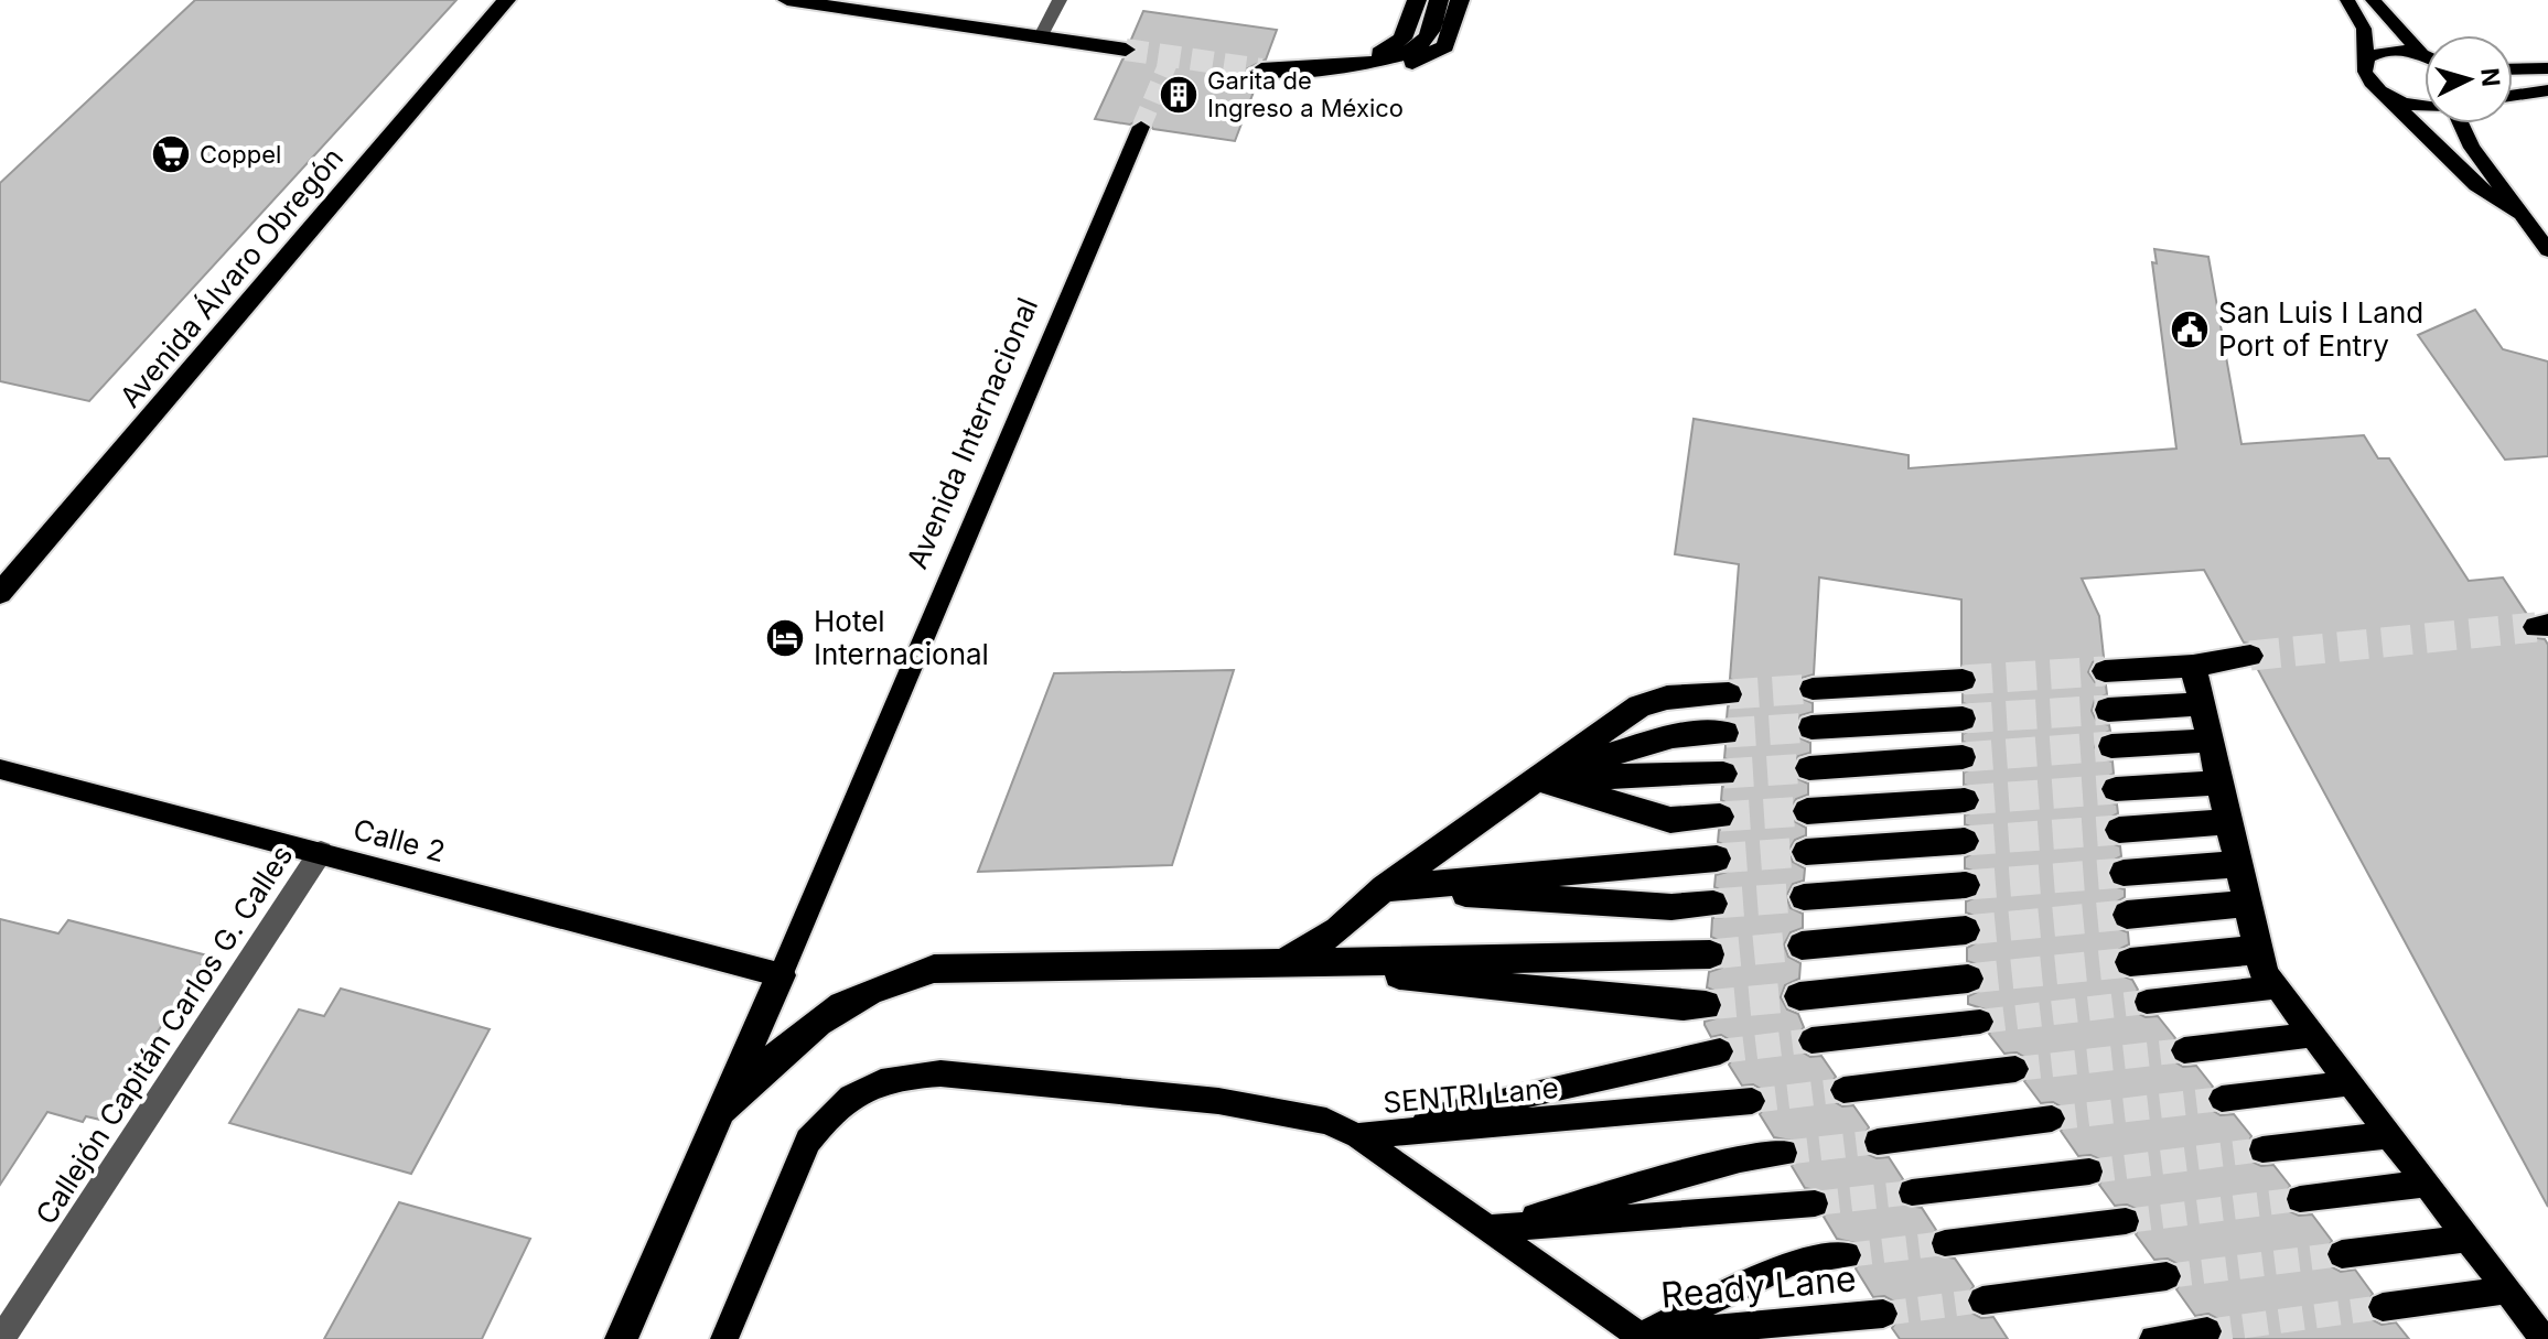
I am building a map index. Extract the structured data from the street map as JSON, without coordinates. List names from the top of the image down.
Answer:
{
  "streets": {
    "highway": ["Avenida Álvaro Obregón", "Avenida Internacional"],
    "main road": ["Calle 2", "SENTRI Lane", "Ready Lane"],
    "street": ["Callejón Capitán Carlos G. Calles"]
  },
  "crossings": [
    ["Avenida Internacional", "Calle 2"],
    ["Calle 2", "Callejón Capitán Carlos G. Calles"]
  ],
  "places": {
    "building": ["Garita de Ingreso a México"],
    "supermarket": ["Coppel"],
    "public building": ["San Luis I Land Port of Entry"],
    "hotel": ["Hotel Internacional"]
  },
  "north": "right"
}
